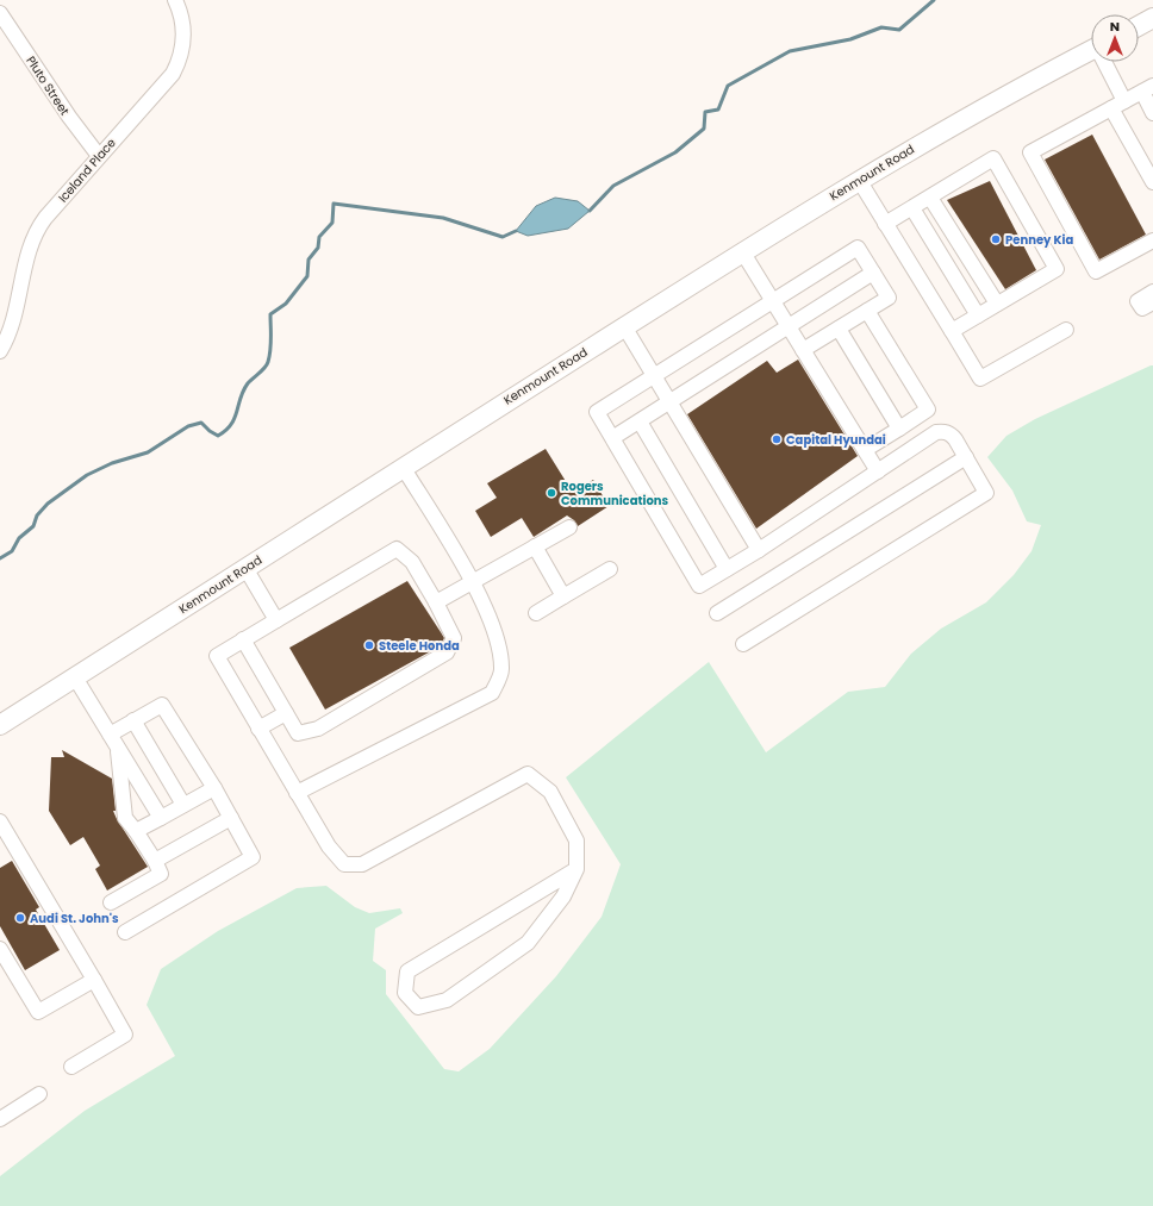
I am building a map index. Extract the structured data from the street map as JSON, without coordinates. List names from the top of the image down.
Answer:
{
  "streets": {
    "main road": ["Kenmount Road"],
    "street": ["Pluto Street", "Iceland Place"]
  },
  "crossings": [
    ["Pluto Street", "Iceland Place"]
  ],
  "places": [
    "Penney Kia",
    "Capital Hyundai",
    "Rogers Communications",
    "Steele Honda",
    "Audi St. John's"
  ],
  "north": "top"
}
